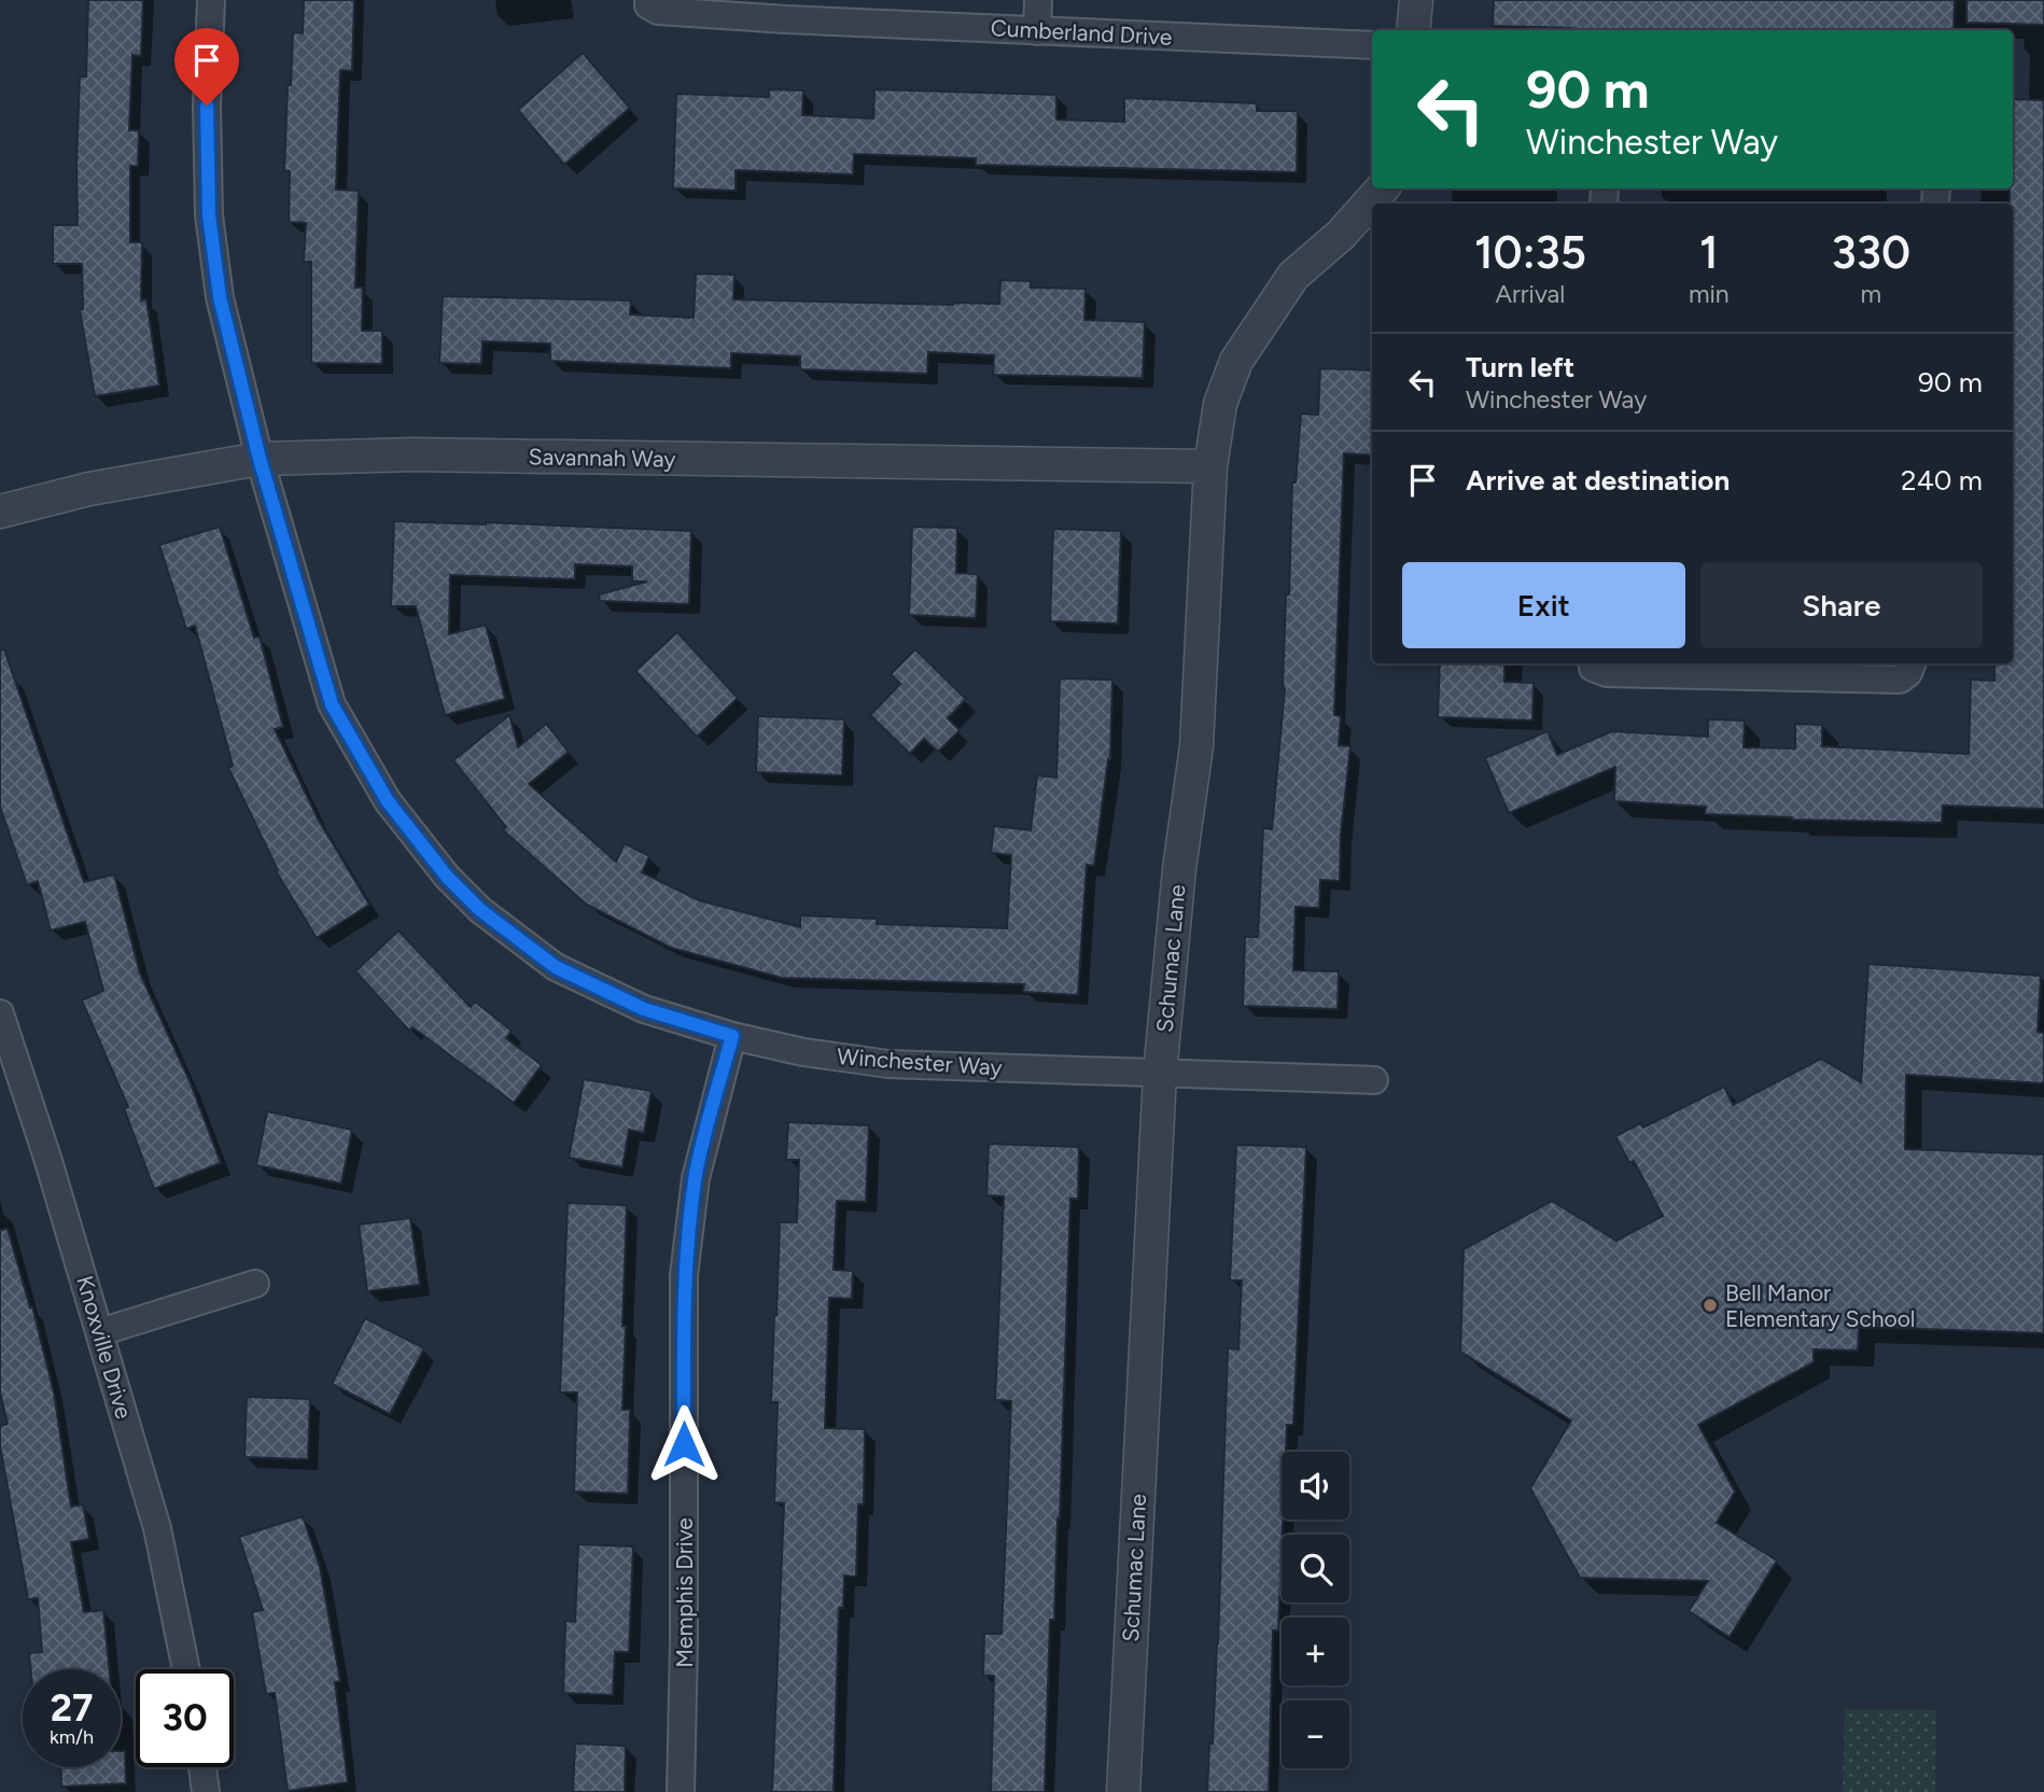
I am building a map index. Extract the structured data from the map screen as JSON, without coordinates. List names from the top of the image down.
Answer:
{
  "streets": {
    "street": [
      "Cumberland Drive",
      "Savannah Way",
      "Schumac Lane",
      "Winchester Way",
      "Knoxville Drive",
      "Memphis Drive"
    ]
  },
  "crossings": [
    ["Savannah Way", "Schumac Lane"],
    ["Savannah Way", "Winchester Way"],
    ["Schumac Lane", "Winchester Way"],
    ["Winchester Way", "Memphis Drive"]
  ],
  "places": ["Bell Manor Elementary School"],
  "page": {
    "turn": ["90 m", "Winchester Way"],
    "eta": [
      "10:35",
      "Arrival",
      "1",
      "min",
      "330",
      "m"
    ],
    "list": [
      {
        "name": "Turn left",
        "note": "Winchester Way",
        "value": "90 m"
      },
      {
        "name": "Arrive at destination",
        "value": "240 m"
      }
    ],
    "buttons": ["Exit", "Share"],
    "map_buttons": ["+", "−"],
    "speed": "27 km/h",
    "limit": "30"
  }
}
